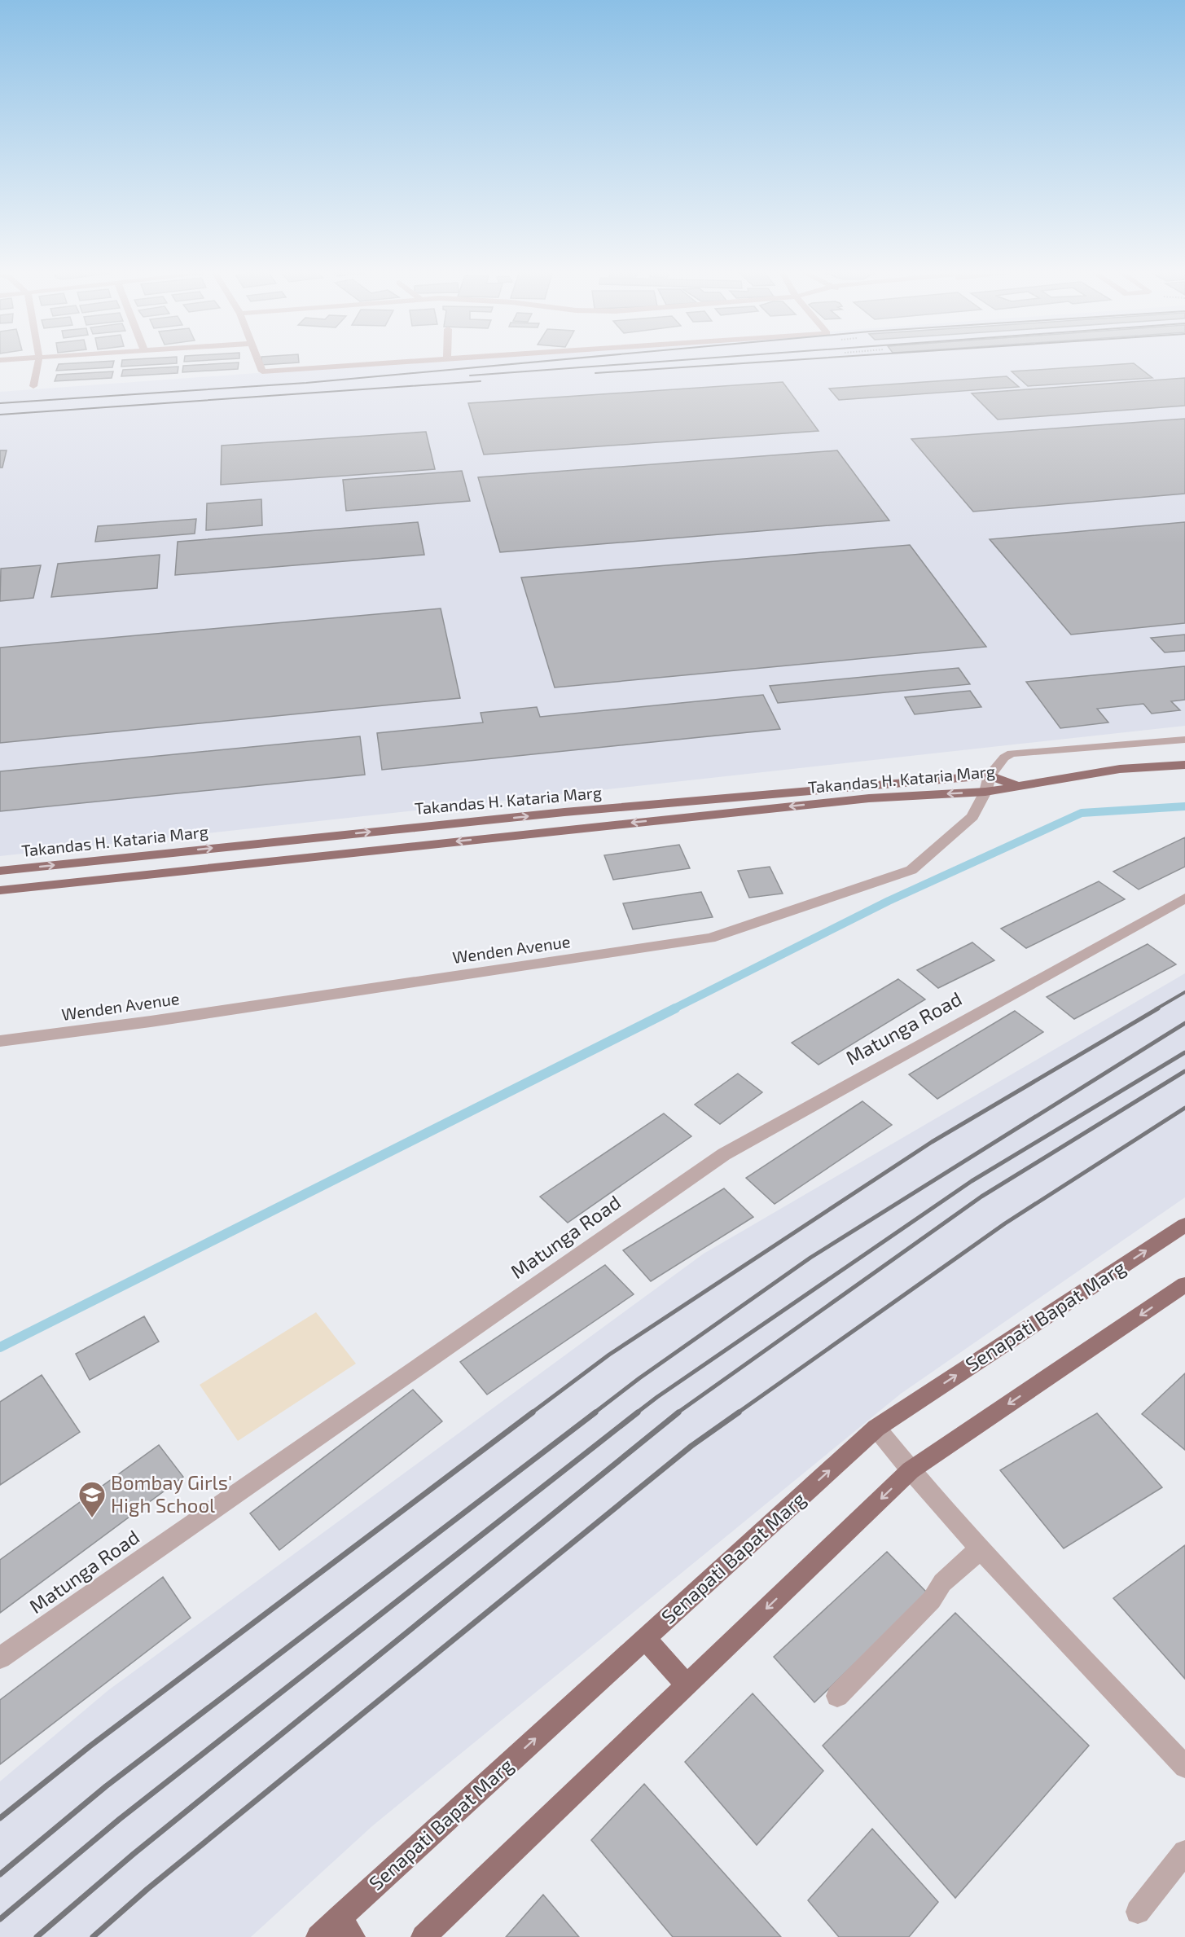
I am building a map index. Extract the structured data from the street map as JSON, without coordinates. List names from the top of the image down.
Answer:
{
  "streets": {
    "main road": ["Takandas H. Kataria Marg", "Senapati Bapat Marg"],
    "street": ["Wenden Avenue", "Matunga Road"]
  },
  "crossings": [
    ["Takandas H. Kataria Marg", "Wenden Avenue"]
  ],
  "places": {
    "school or university": ["Bombay Girls' High School"]
  }
}
